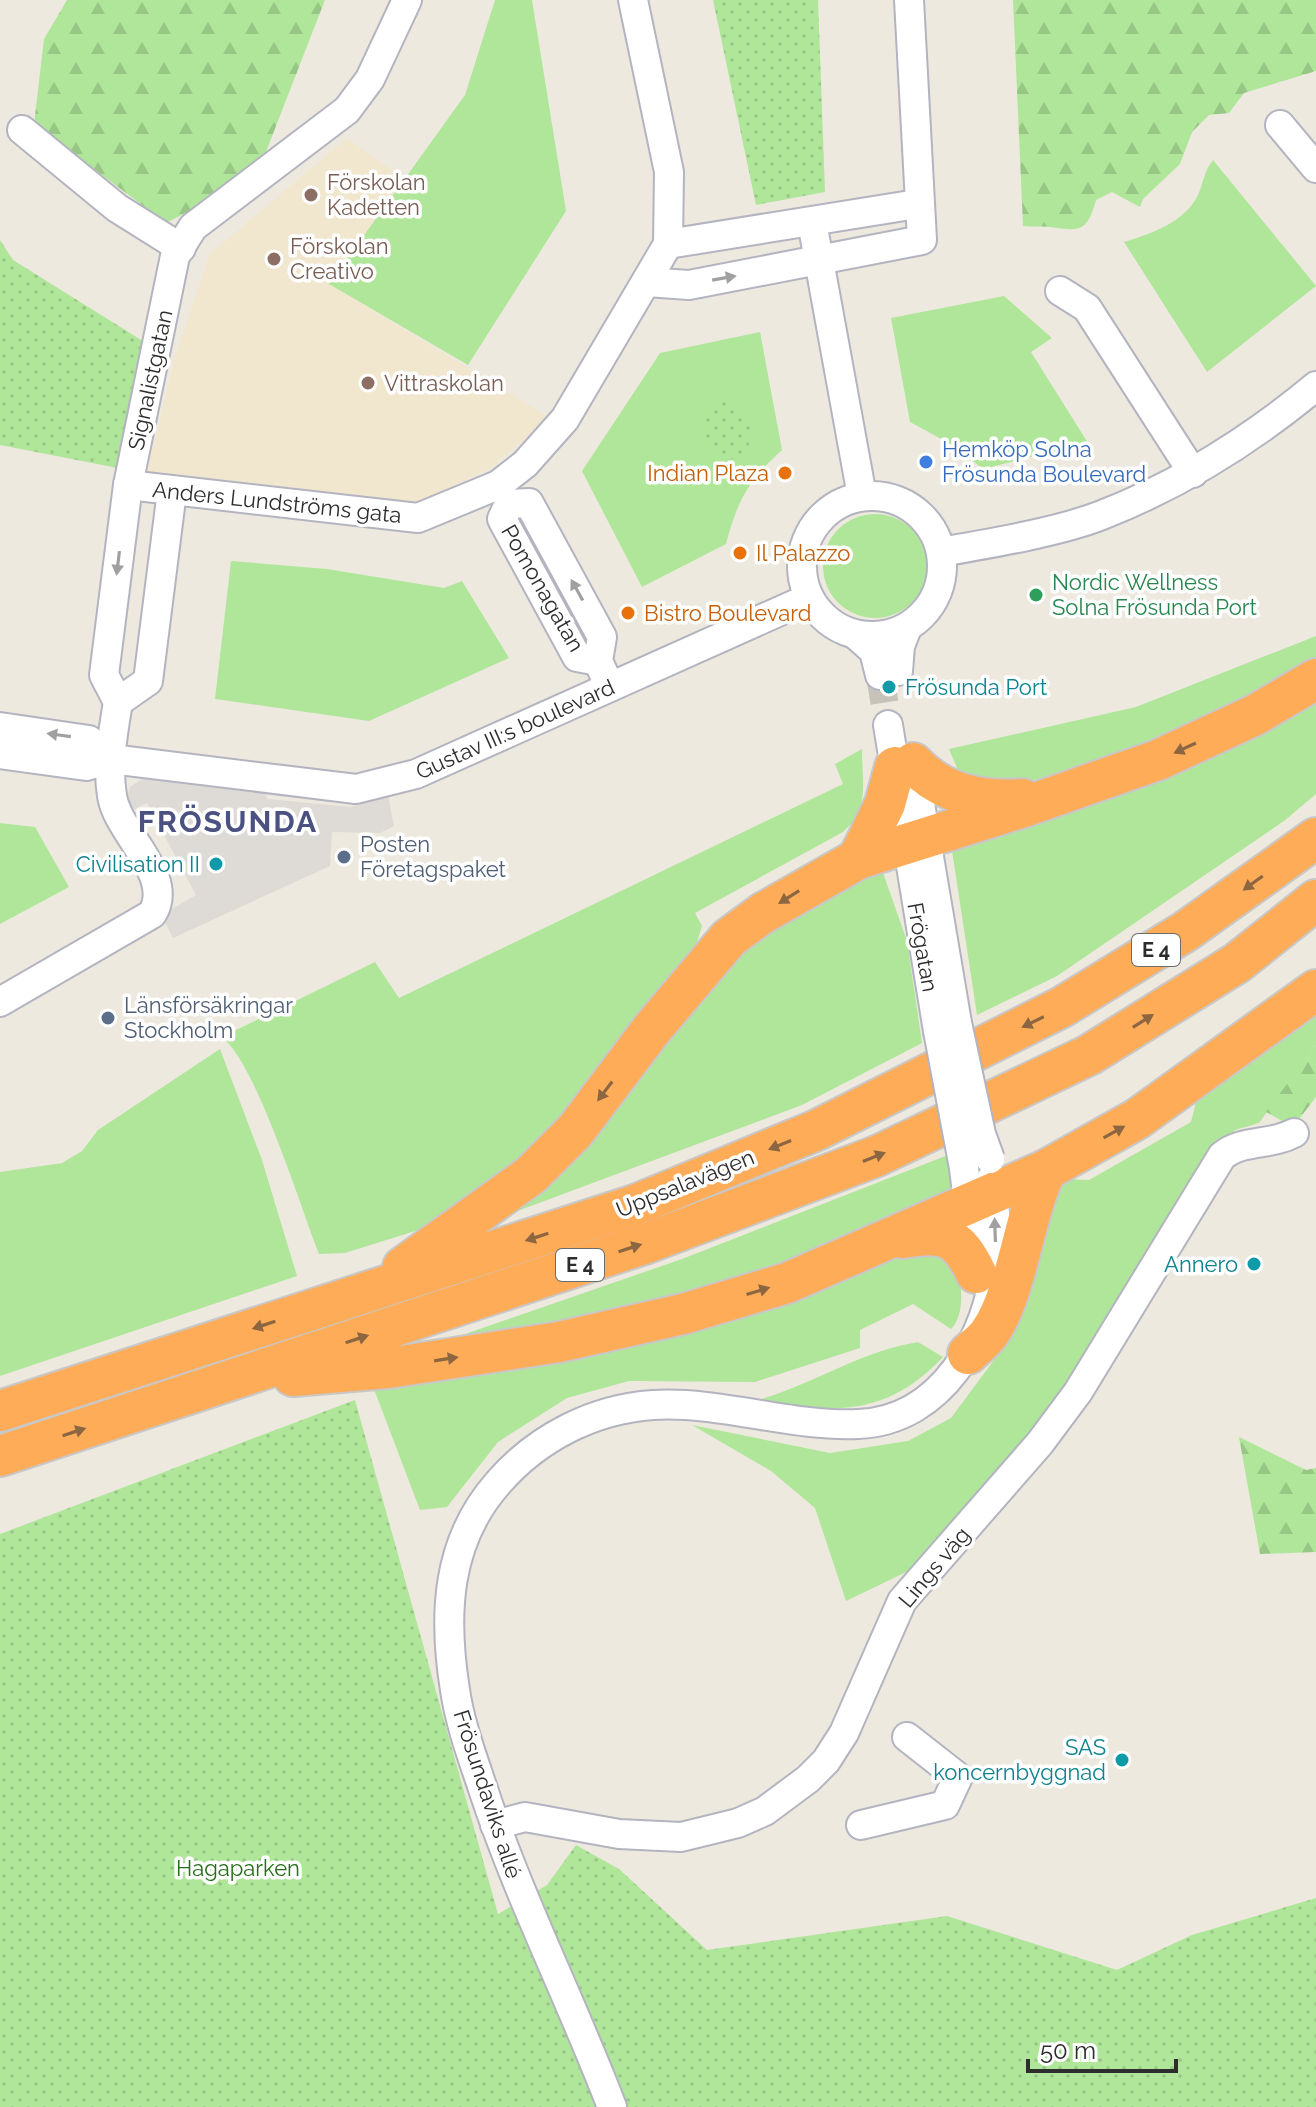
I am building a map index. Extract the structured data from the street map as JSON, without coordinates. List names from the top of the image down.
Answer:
{
  "streets": {
    "highway": ["E 4", "Uppsalavägen"],
    "street": [
      "Signalistgatan",
      "Anders Lundströms gata",
      "Pomonagatan",
      "Gustav III:s boulevard",
      "Frögatan",
      "Lings väg",
      "Frösundaviks allé"
    ]
  },
  "crossings": [
    ["Signalistgatan", "Anders Lundströms gata"],
    ["Signalistgatan", "Gustav III:s boulevard"],
    ["Anders Lundströms gata", "Pomonagatan"],
    ["Pomonagatan", "Gustav III:s boulevard"],
    ["Frögatan", "Frösundaviks allé"],
    ["Lings väg", "Frösundaviks allé"]
  ],
  "districts": ["FRÖSUNDA"],
  "parks": ["Hagaparken"],
  "places": [
    "Förskolan Kadetten",
    "Förskolan Creativo",
    "Vittraskolan",
    "Hemköp Solna Frösunda Boulevard",
    "Indian Plaza",
    "Il Palazzo",
    "Nordic Wellness Solna Frösunda Port",
    "Bistro Boulevard",
    "Frösunda Port",
    "Posten Företagspaket",
    "Civilisation II",
    "Länsförsäkringar Stockholm",
    "Annero",
    "SAS koncernbyggnad"
  ],
  "scale_bar": "50 m"
}
